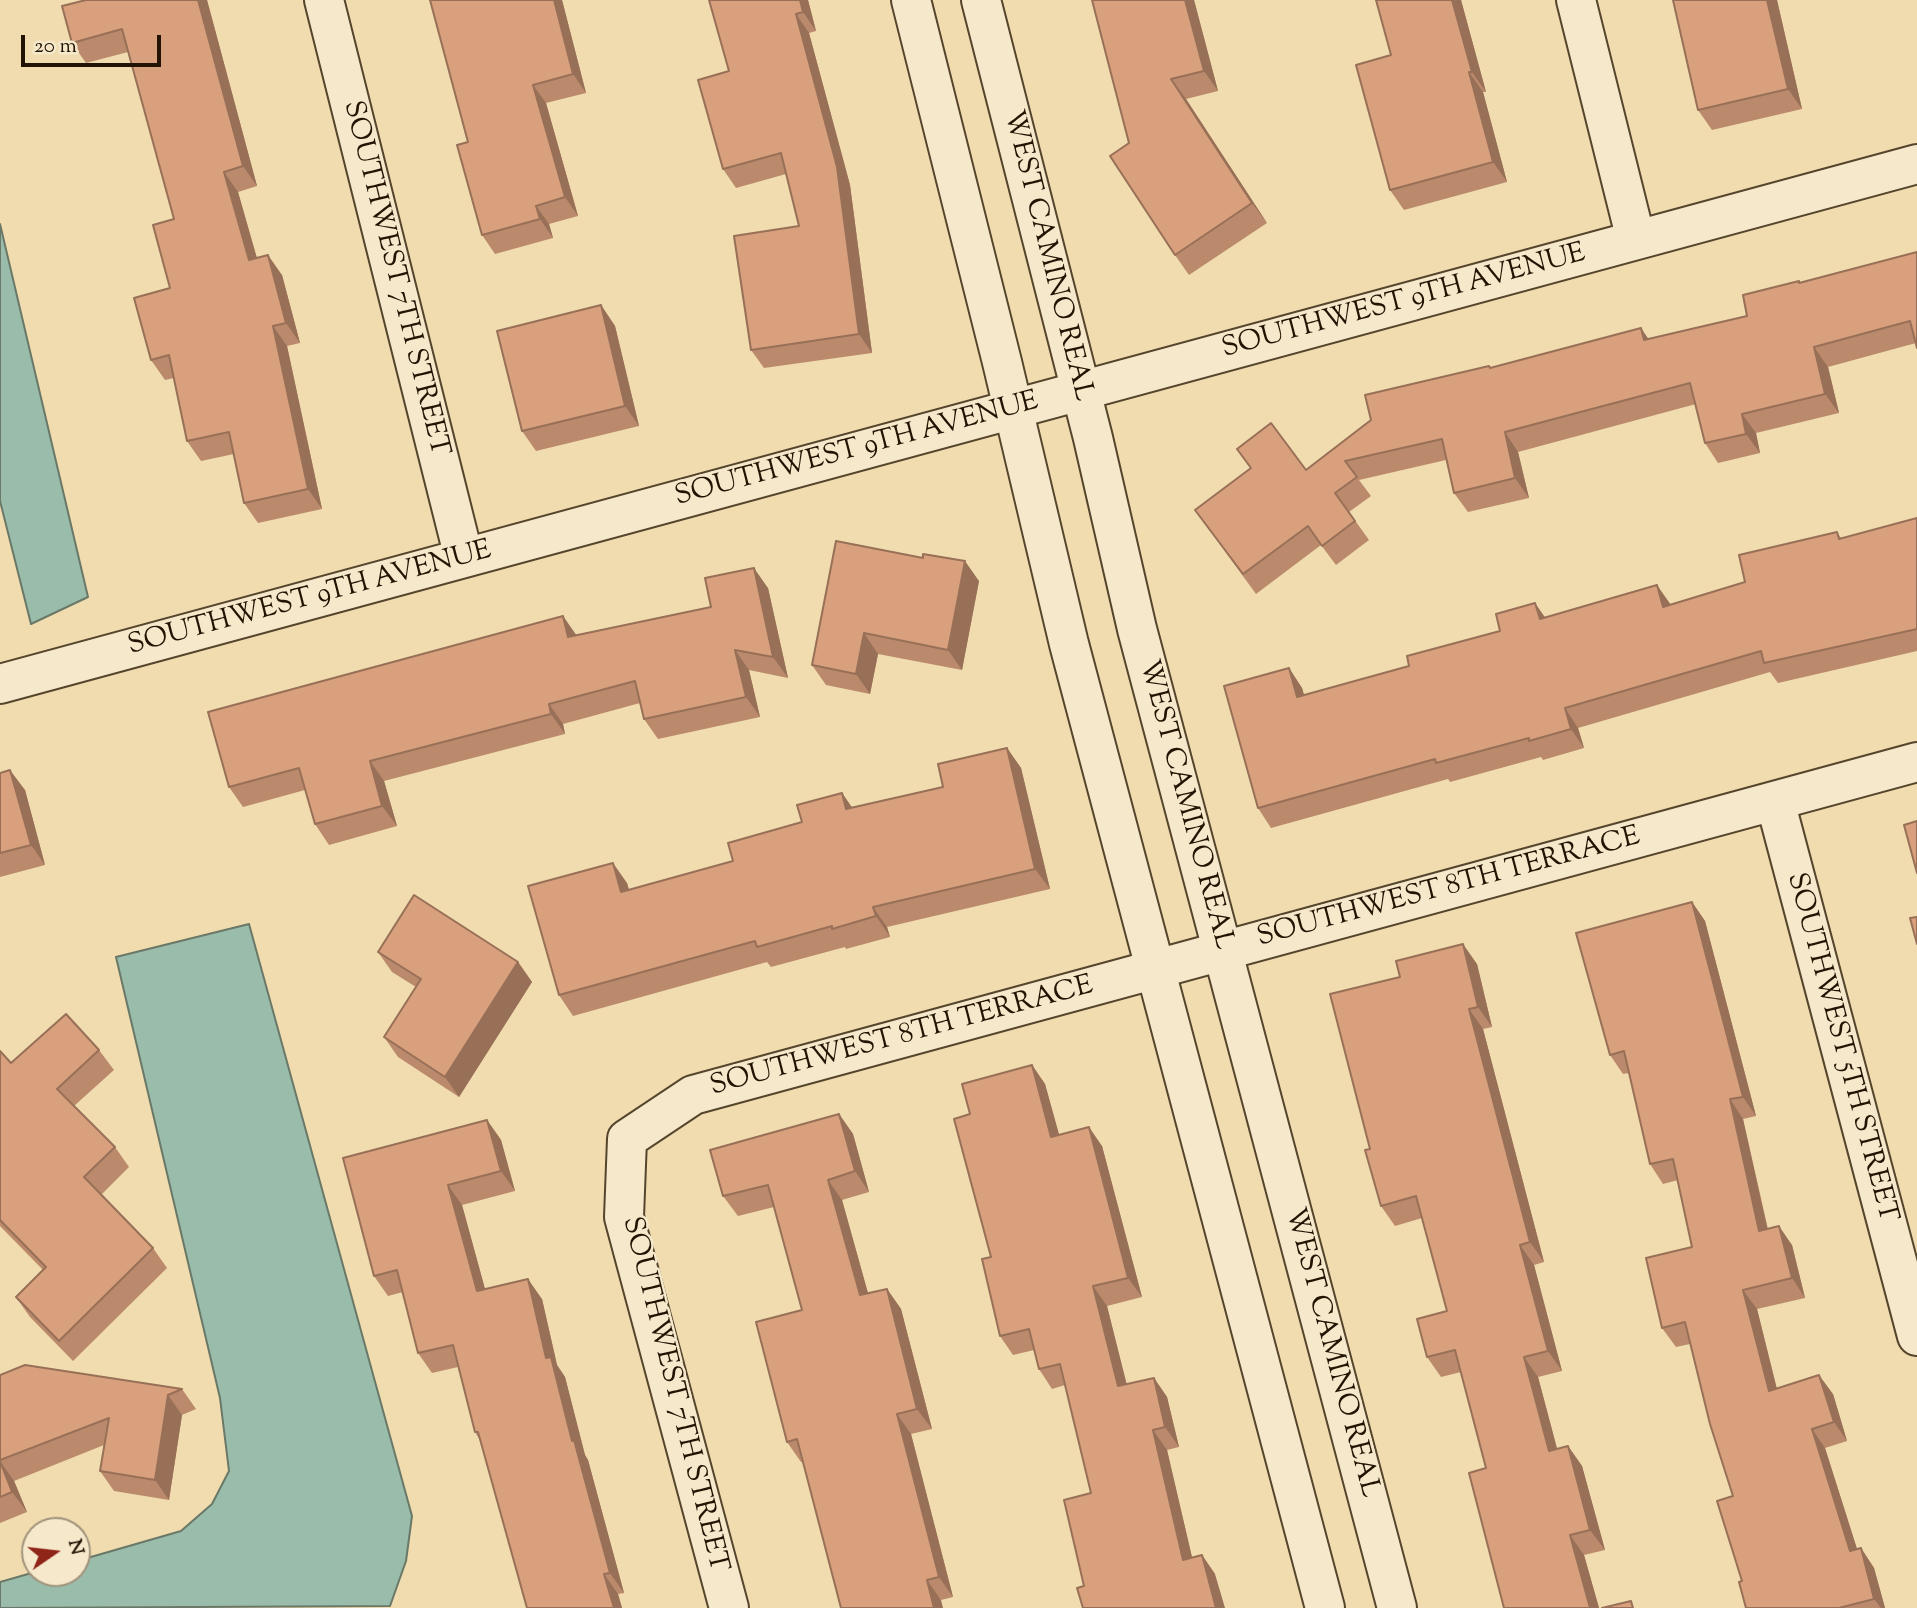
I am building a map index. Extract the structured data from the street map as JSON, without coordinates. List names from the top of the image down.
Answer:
{
  "streets": {
    "street": [
      "WEST CAMINO REAL",
      "SOUTHWEST 7TH STREET",
      "SOUTHWEST 9TH AVENUE",
      "SOUTHWEST 8TH TERRACE",
      "SOUTHWEST 5TH STREET"
    ]
  },
  "crossings": [
    ["WEST CAMINO REAL", "SOUTHWEST 9TH AVENUE"],
    ["WEST CAMINO REAL", "SOUTHWEST 8TH TERRACE"],
    ["SOUTHWEST 7TH STREET", "SOUTHWEST 9TH AVENUE"],
    ["SOUTHWEST 7TH STREET", "SOUTHWEST 8TH TERRACE"],
    ["SOUTHWEST 8TH TERRACE", "SOUTHWEST 5TH STREET"]
  ],
  "scale_bar": "20 m",
  "north": "right"
}
